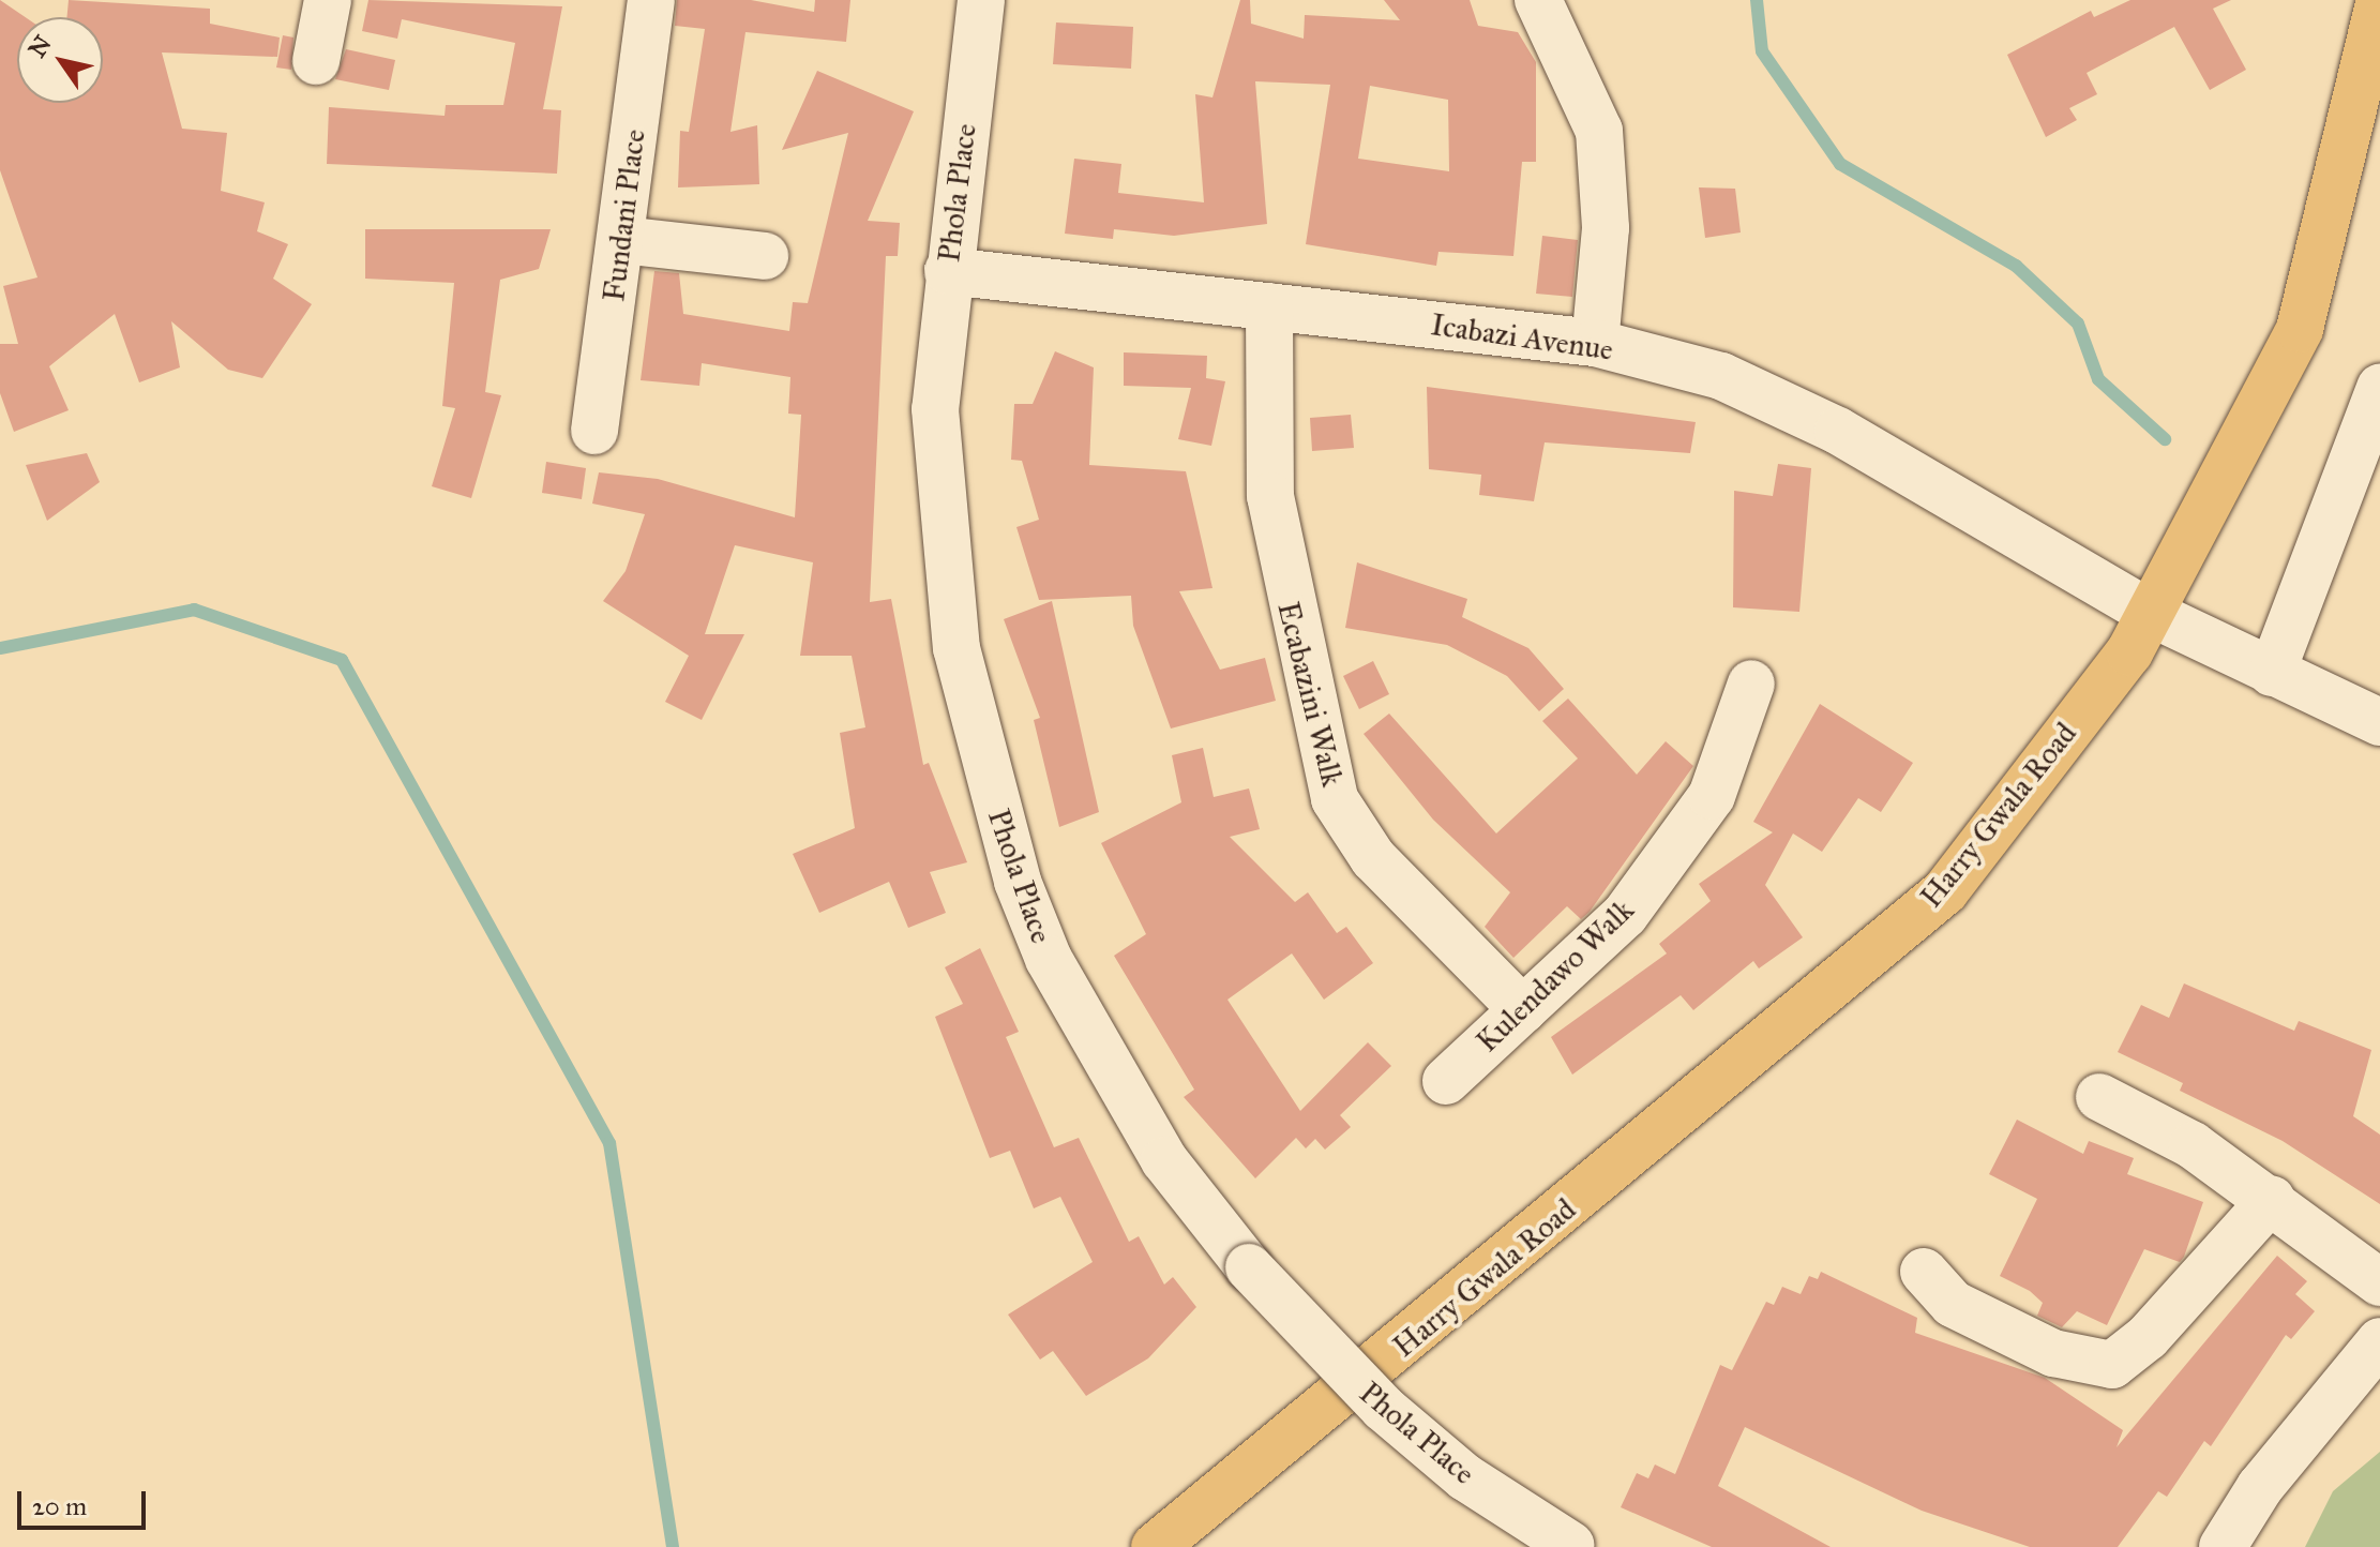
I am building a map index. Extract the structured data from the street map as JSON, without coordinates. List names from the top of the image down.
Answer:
{
  "streets": {
    "main road": ["Harry Gwala Road"],
    "street": [
      "Phola Place",
      "Fundani Place",
      "Icabazi Avenue",
      "Ecabazini Walk",
      "Kulendawo Walk"
    ]
  },
  "crossings": [
    ["Phola Place", "Icabazi Avenue"],
    ["Icabazi Avenue", "Ecabazini Walk"],
    ["Icabazi Avenue", "Harry Gwala Road"],
    ["Ecabazini Walk", "Kulendawo Walk"]
  ],
  "scale_bar": "20 m",
  "north": "top left"
}
